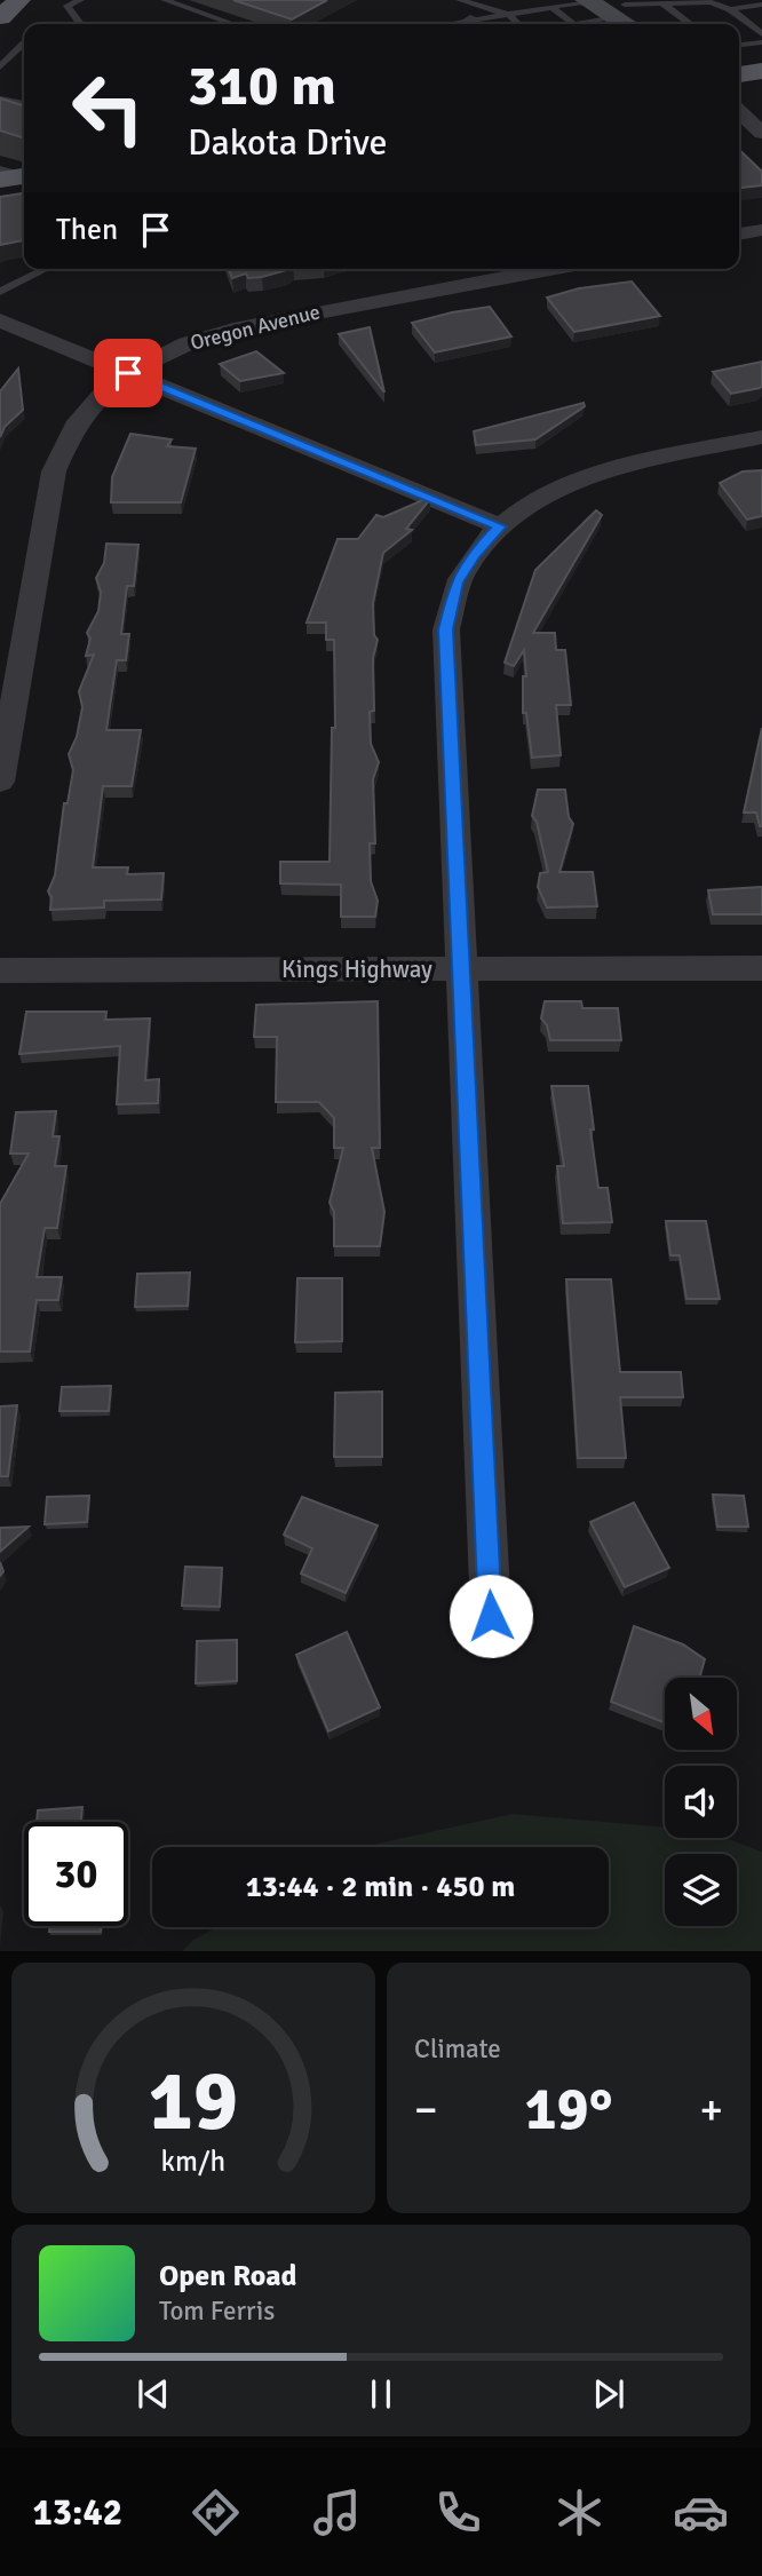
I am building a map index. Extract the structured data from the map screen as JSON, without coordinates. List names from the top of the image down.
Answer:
{
  "streets": {
    "street": ["Oregon Avenue", "Kings Highway"]
  },
  "north": "bottom right",
  "page": {
    "turn": ["310 m", "Dakota Drive"],
    "then": "Then",
    "limit": "30",
    "trip": "13:44 · 2 min · 450 m",
    "tile": "Climate",
    "heat": ["−", "19°", "+"],
    "song": ["Open Road", "Tom Ferris"],
    "tabs": "13:42",
    "gauge": ["19", "km/h"]
  }
}
